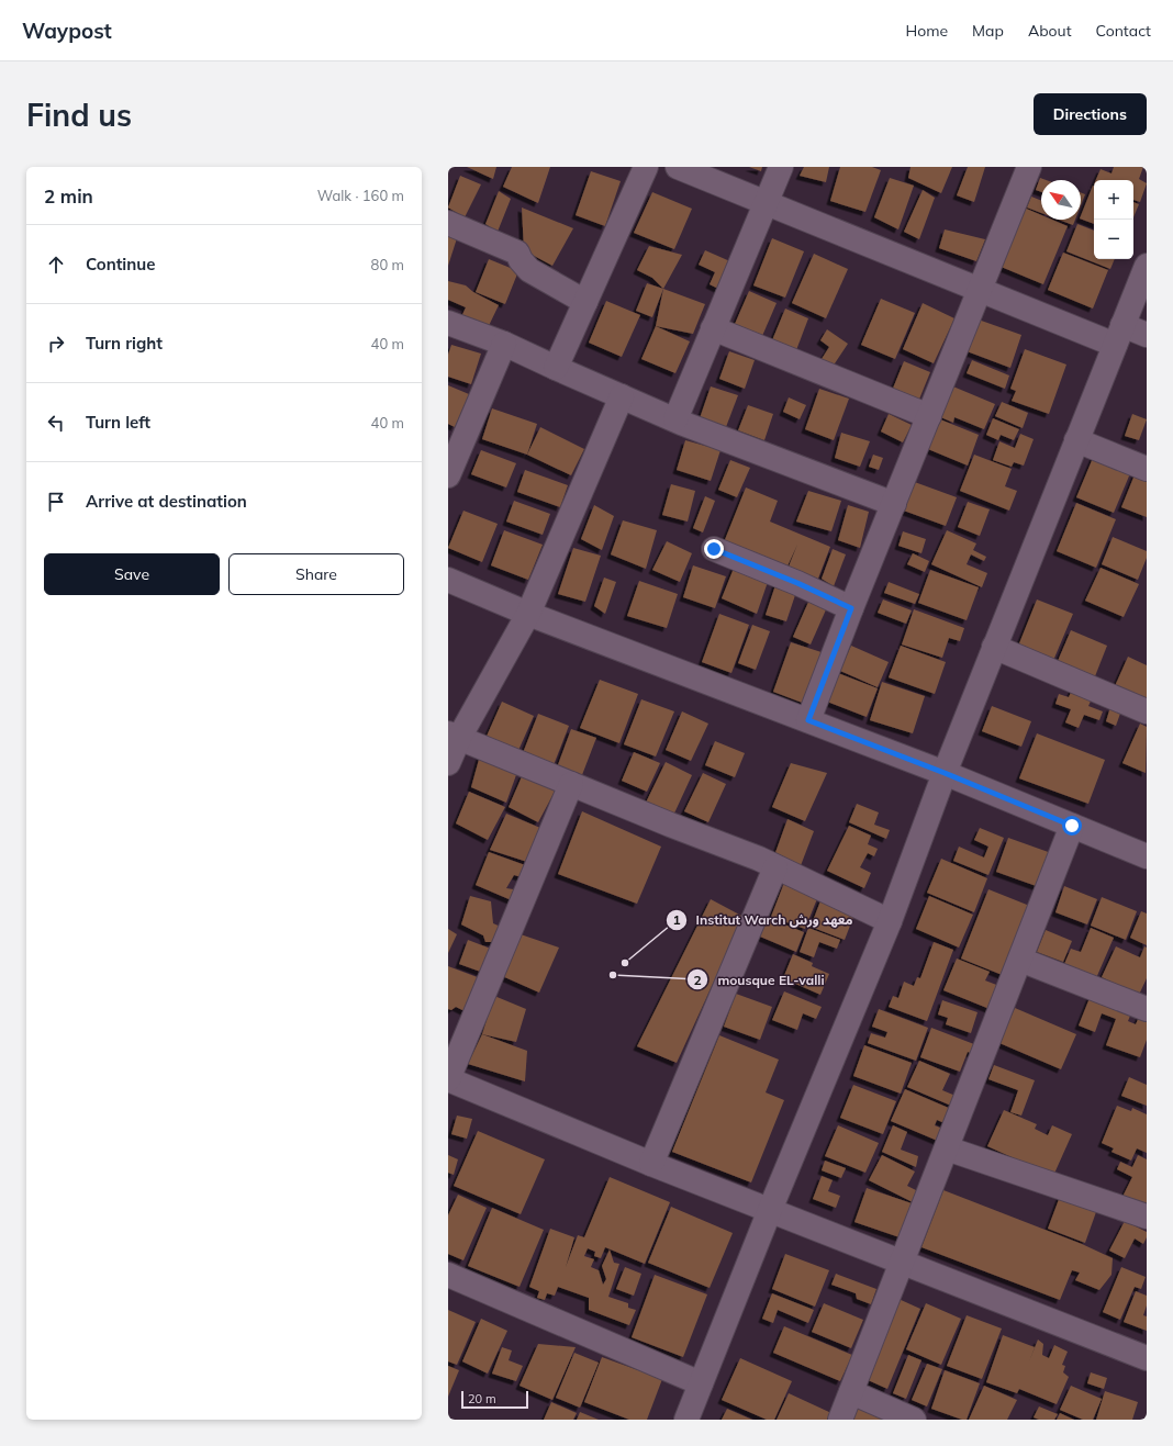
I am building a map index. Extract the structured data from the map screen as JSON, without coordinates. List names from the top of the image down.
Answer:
{
  "places": ["Institut Warch معهد ورش", "mousque EL-valli"],
  "scale_bar": "20 m",
  "north": "top left",
  "page": {
    "header": "Waypost",
    "nav": [
      "Home",
      "Map",
      "About",
      "Contact"
    ],
    "buttons": [
      "Directions",
      ["Save", "Share"]
    ],
    "title": "Find us",
    "heading": ["2 min", "Walk · 160 m"],
    "map_buttons": ["+", "−"],
    "list": [
      ["Continue", "80 m"],
      ["Turn right", "40 m"],
      ["Turn left", "40 m"],
      "Arrive at destination"
    ],
    "scale": "20 m"
  }
}
